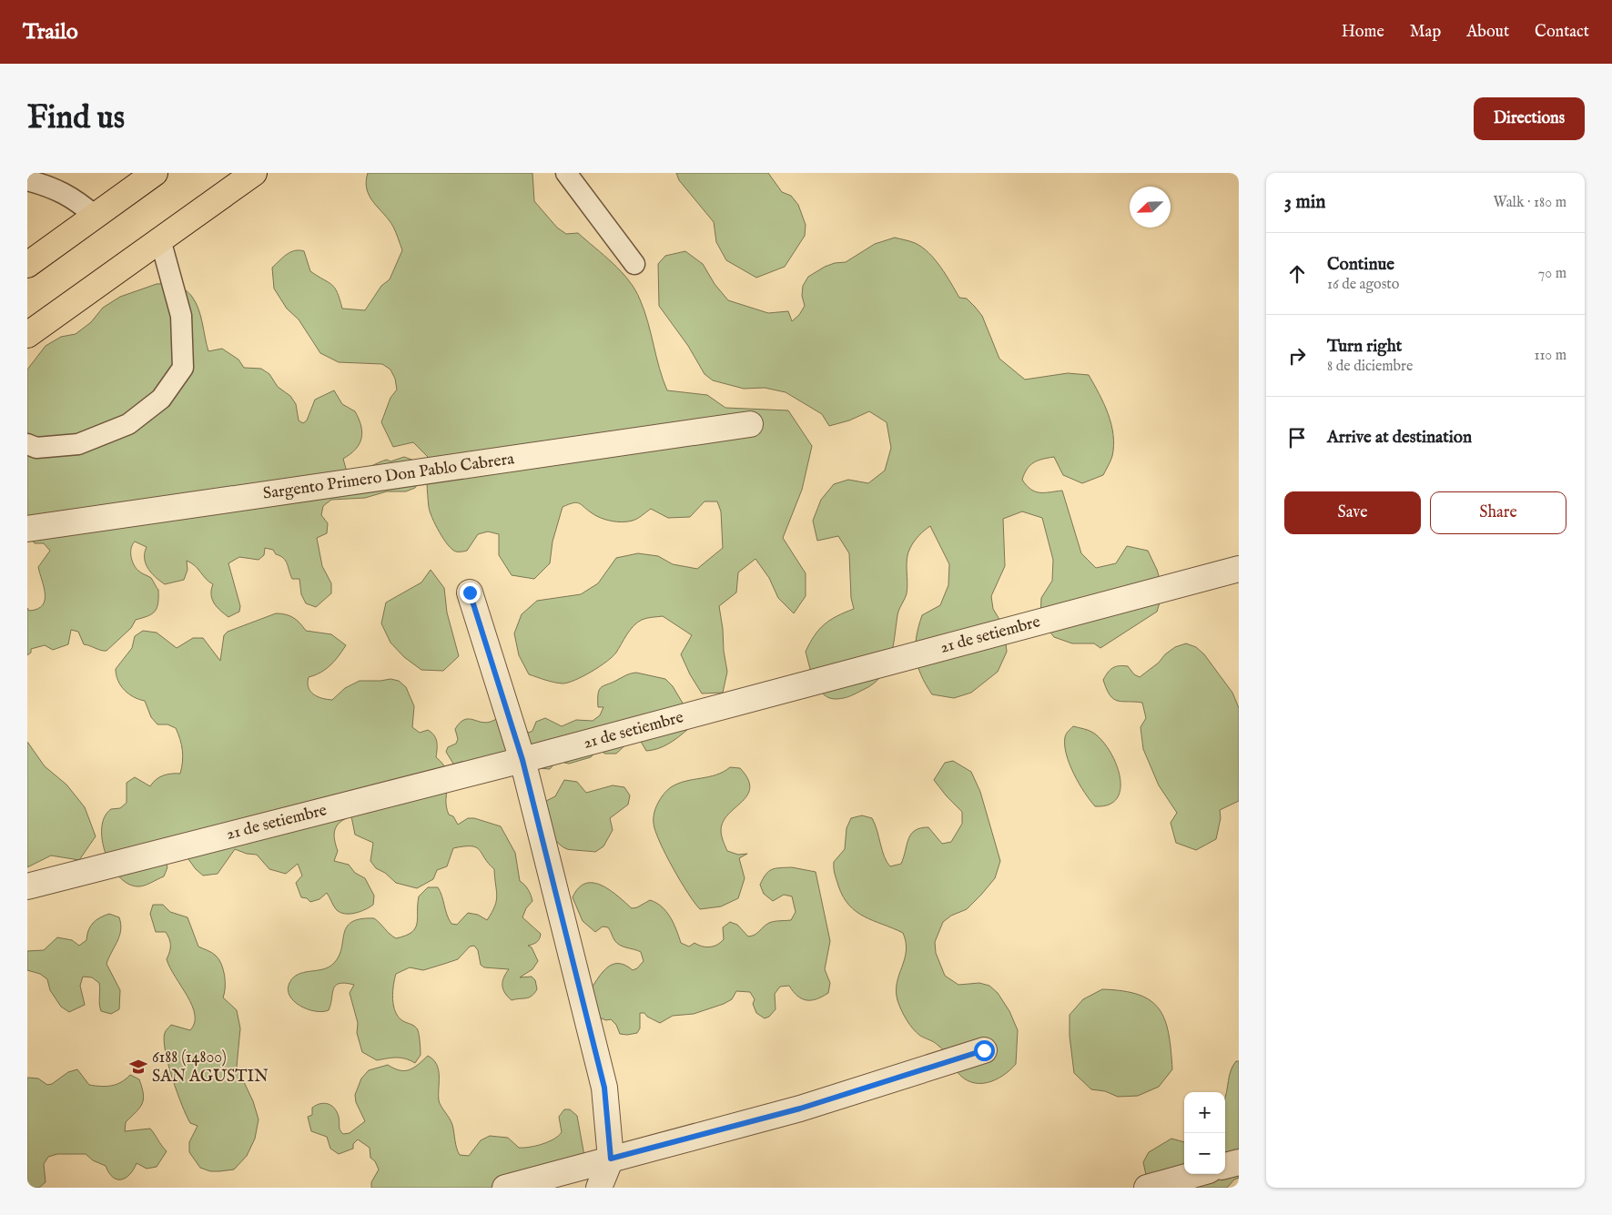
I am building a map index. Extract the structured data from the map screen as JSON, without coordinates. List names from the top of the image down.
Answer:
{
  "streets": {
    "street": ["Sargento Primero Don Pablo Cabrera", "21 de setiembre"]
  },
  "places": {
    "school or university": ["6188 (14800) SAN AGUSTIN"]
  },
  "north": "bottom left",
  "page": {
    "header": "Trailo",
    "nav": [
      "Home",
      "Map",
      "About",
      "Contact"
    ],
    "buttons": [
      "Directions",
      ["Save", "Share"]
    ],
    "title": "Find us",
    "heading": ["3 min", "Walk · 180 m"],
    "list": [
      ["Continue", "16 de agosto", "70 m"],
      ["Turn right", "8 de diciembre", "110 m"],
      "Arrive at destination"
    ],
    "map_buttons": ["+", "−"]
  }
}
